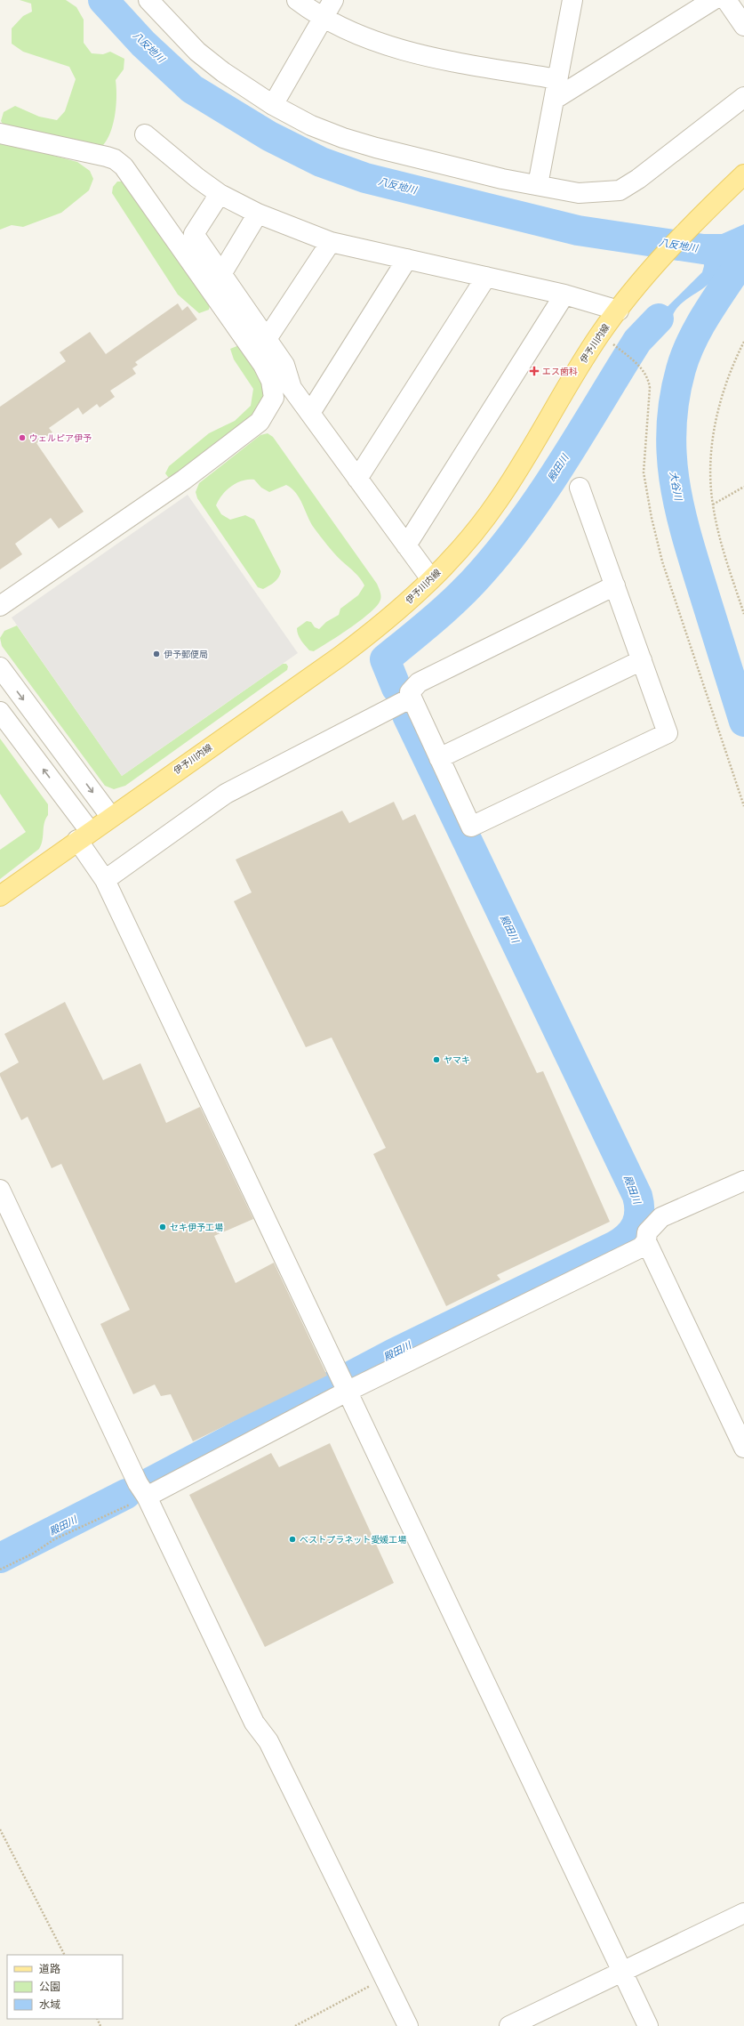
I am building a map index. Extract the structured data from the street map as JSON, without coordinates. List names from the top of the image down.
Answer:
{
  "streets": {
    "main road": ["伊予川内線"]
  },
  "water": ["八反地川", "殿田川", "大谷川"],
  "places": {
    "health": ["エス歯科"],
    "other": [
      "ウェルピア伊予",
      "伊予郵便局",
      "ヤマキ",
      "セキ伊予工場",
      "ベストプラネット愛媛工場"
    ]
  },
  "legend": ["道路", "公園", "水域"]
}
